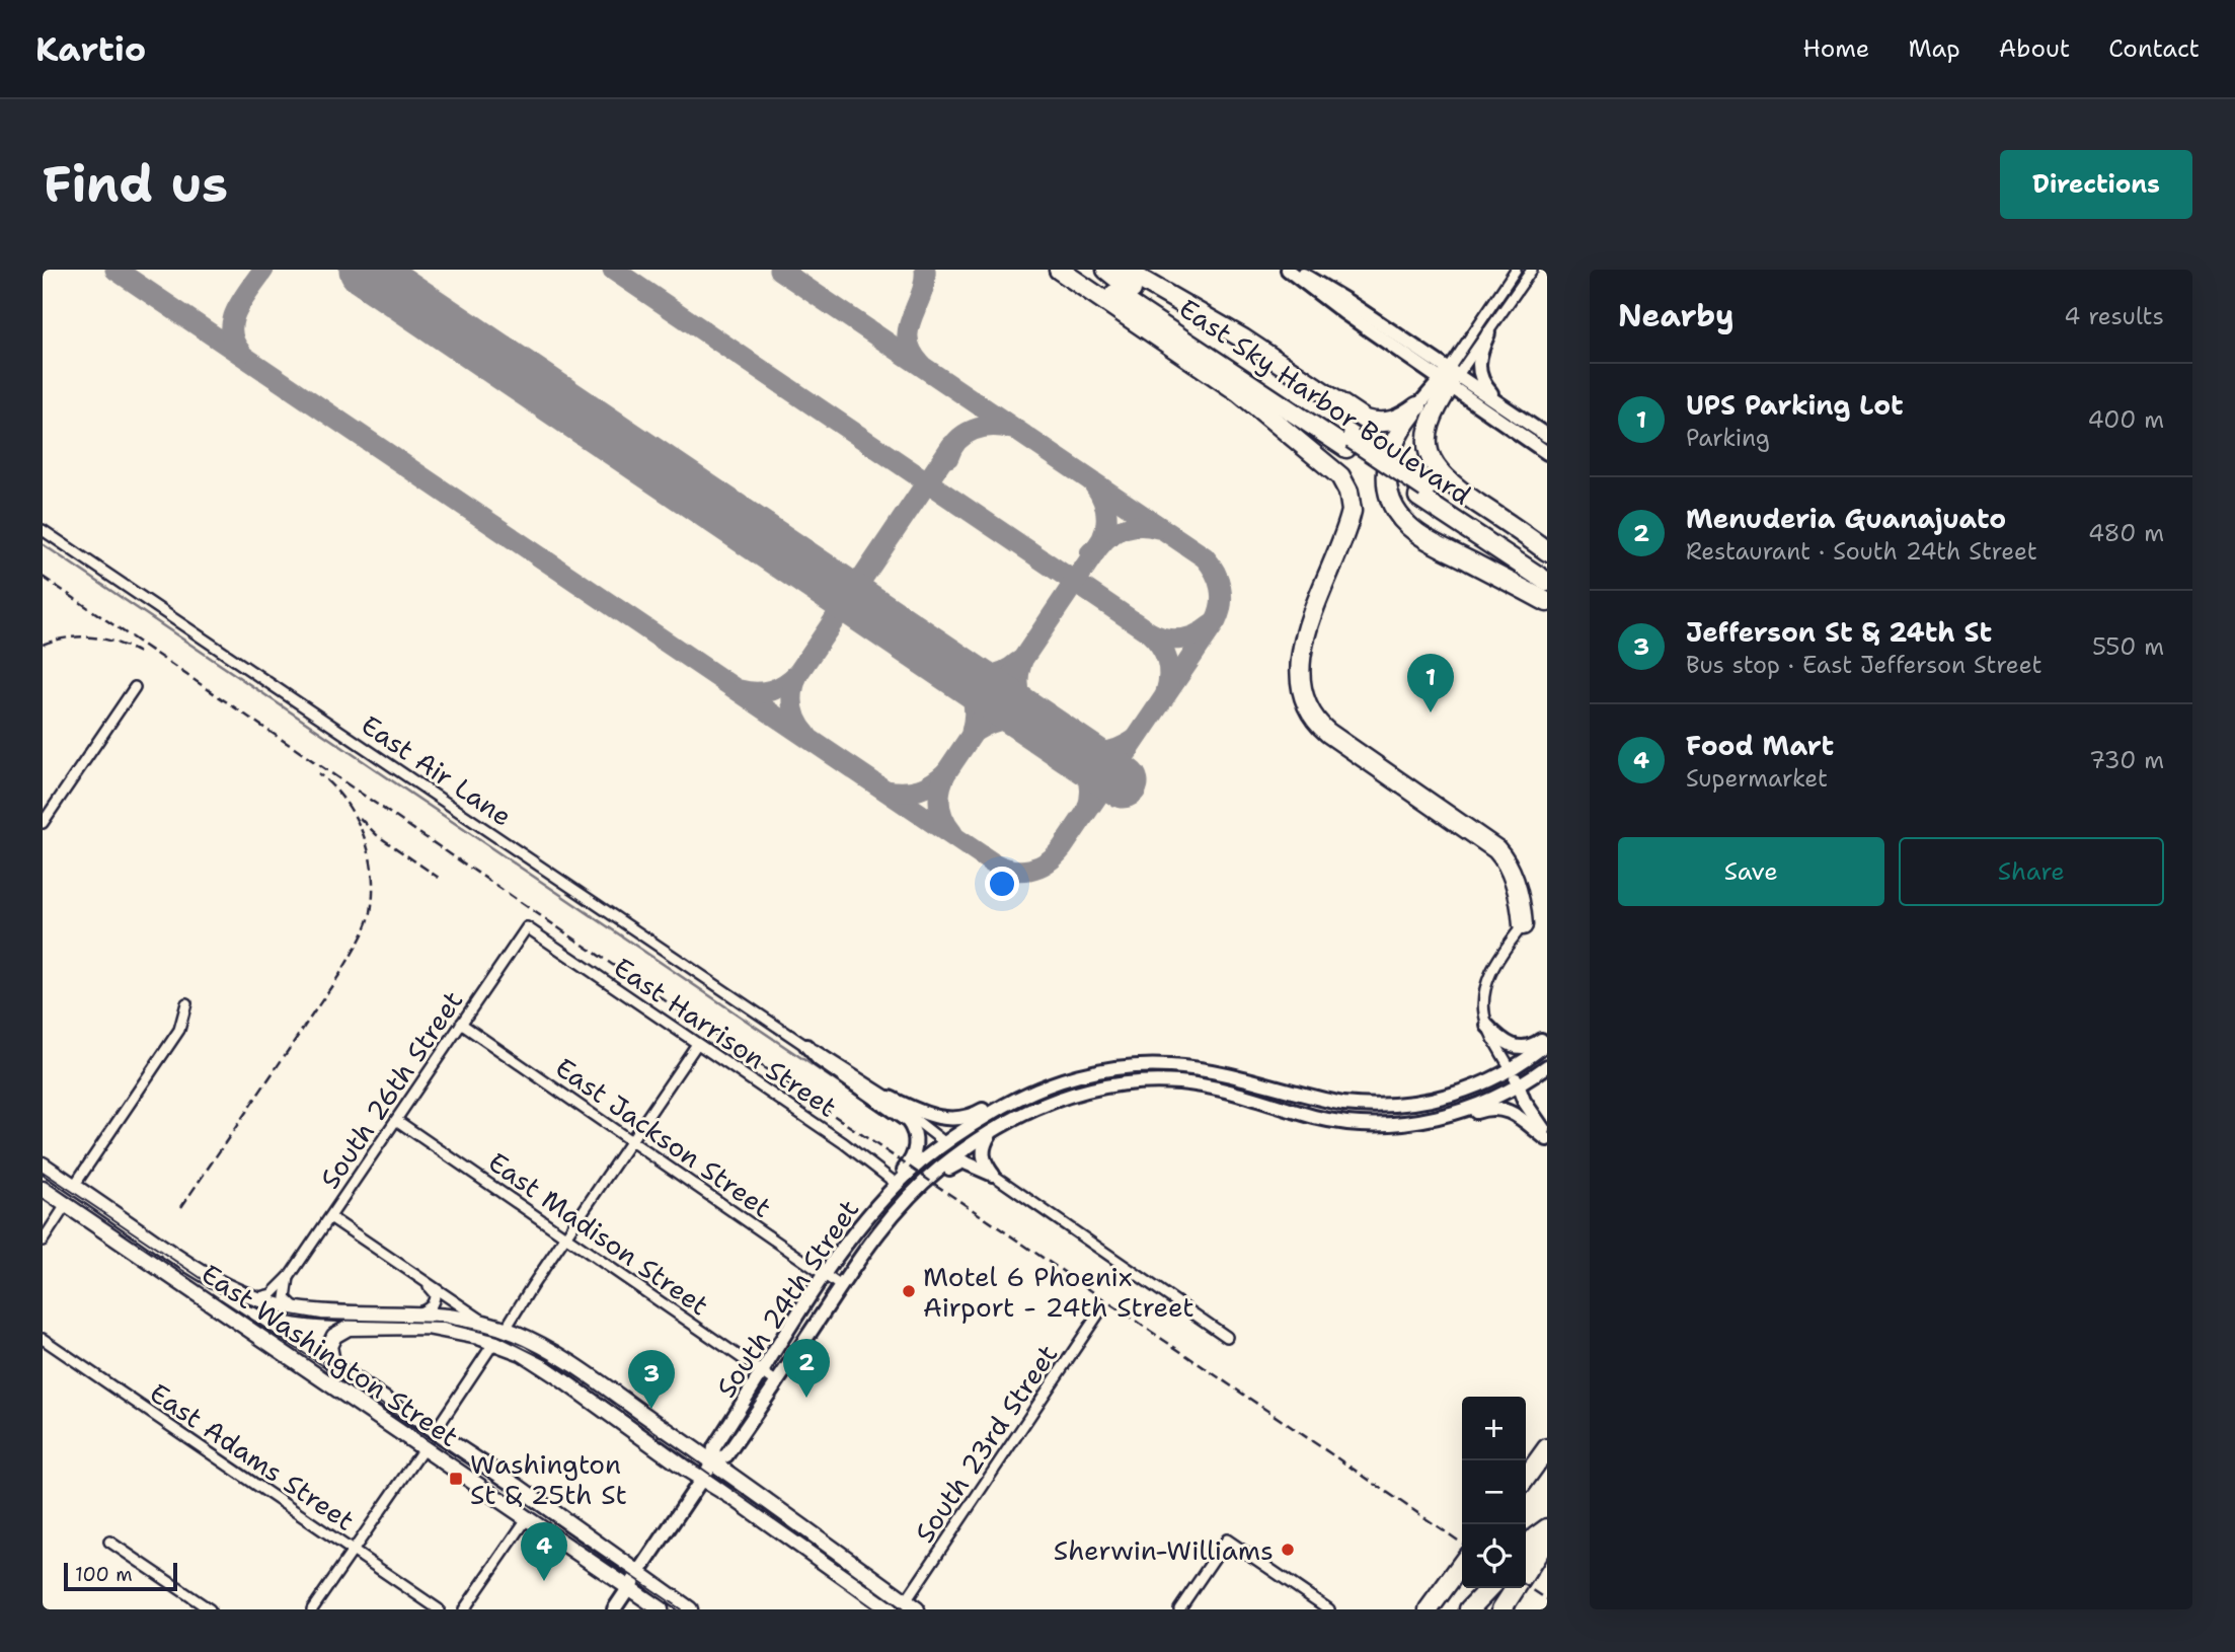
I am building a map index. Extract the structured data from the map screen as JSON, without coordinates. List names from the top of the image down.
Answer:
{
  "streets": {
    "highway": ["East Sky Harbor Boulevard"],
    "main road": ["South 24th Street", "East Washington Street"],
    "street": [
      "East Air Lane",
      "East Harrison Street",
      "South 26th Street",
      "East Jackson Street",
      "East Madison Street",
      "South 23rd Street",
      "East Adams Street"
    ]
  },
  "crossings": [
    ["East Harrison Street", "South 26th Street"],
    ["East Harrison Street", "South 24th Street"],
    ["South 26th Street", "East Jackson Street"],
    ["South 26th Street", "East Madison Street"],
    ["South 26th Street", "East Washington Street"],
    ["East Jackson Street", "South 24th Street"],
    ["East Madison Street", "South 24th Street"],
    ["South 24th Street", "East Washington Street"]
  ],
  "places": {
    "other": ["Motel 6 Phoenix Airport - 24th Street", "Sherwin-Williams"],
    "transit": ["Washington St & 25th St"]
  },
  "scale_bar": "100 m",
  "page": {
    "header": "Kartio",
    "nav": [
      "Home",
      "Map",
      "About",
      "Contact"
    ],
    "buttons": [
      "Directions",
      ["Save", "Share"]
    ],
    "title": "Find us",
    "heading": ["Nearby", "4 results"],
    "list": [
      {
        "mark": "1",
        "name": "UPS Parking Lot",
        "note": "Parking",
        "value": "400 m"
      },
      {
        "mark": "2",
        "name": "Menuderia Guanajuato",
        "note": "Restaurant · South 24th Street",
        "value": "480 m"
      },
      {
        "mark": "3",
        "name": "Jefferson St & 24th St",
        "note": "Bus stop · East Jefferson Street",
        "value": "550 m"
      },
      {
        "mark": "4",
        "name": "Food Mart",
        "note": "Supermarket",
        "value": "730 m"
      }
    ],
    "pins": [
      "1",
      "2",
      "3",
      "4"
    ],
    "map_buttons": ["+", "−"],
    "scale": "100 m"
  }
}
